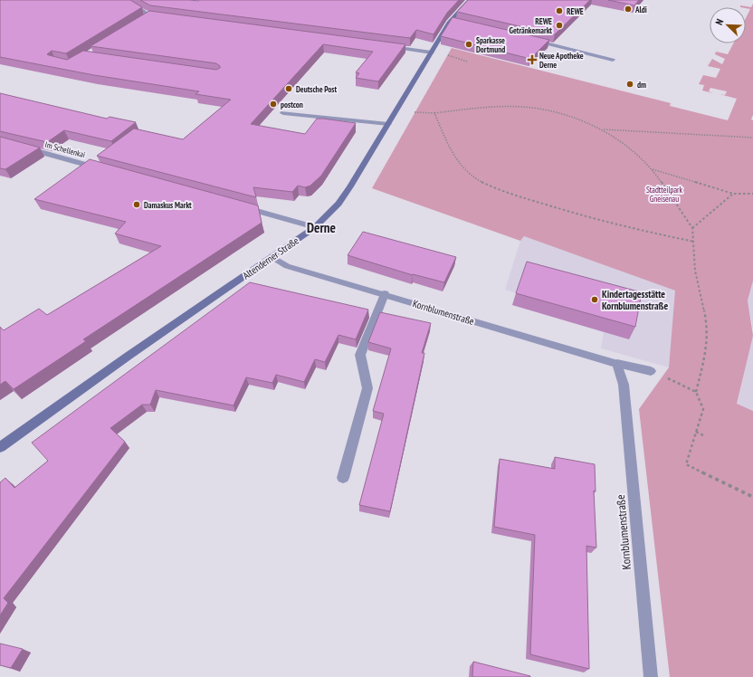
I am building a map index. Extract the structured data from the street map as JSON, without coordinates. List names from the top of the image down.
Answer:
{
  "streets": {
    "main road": ["Altenderner Straße"],
    "street": ["Im Schellenkai", "Kornblumenstraße"]
  },
  "crossings": [
    ["Altenderner Straße", "Kornblumenstraße"]
  ],
  "districts": ["Derne"],
  "parks": ["Stadtteilpark Gneisenau"],
  "places": {
    "other": [
      "Aldi",
      "REWE",
      "REWE Getränkemarkt",
      "Sparkasse Dortmund",
      "dm",
      "Deutsche Post",
      "postcon",
      "Damaskus Markt",
      "Kindertagesstätte Kornblumenstraße"
    ],
    "health": ["Neue Apotheke Derne"]
  },
  "north": "top left"
}
